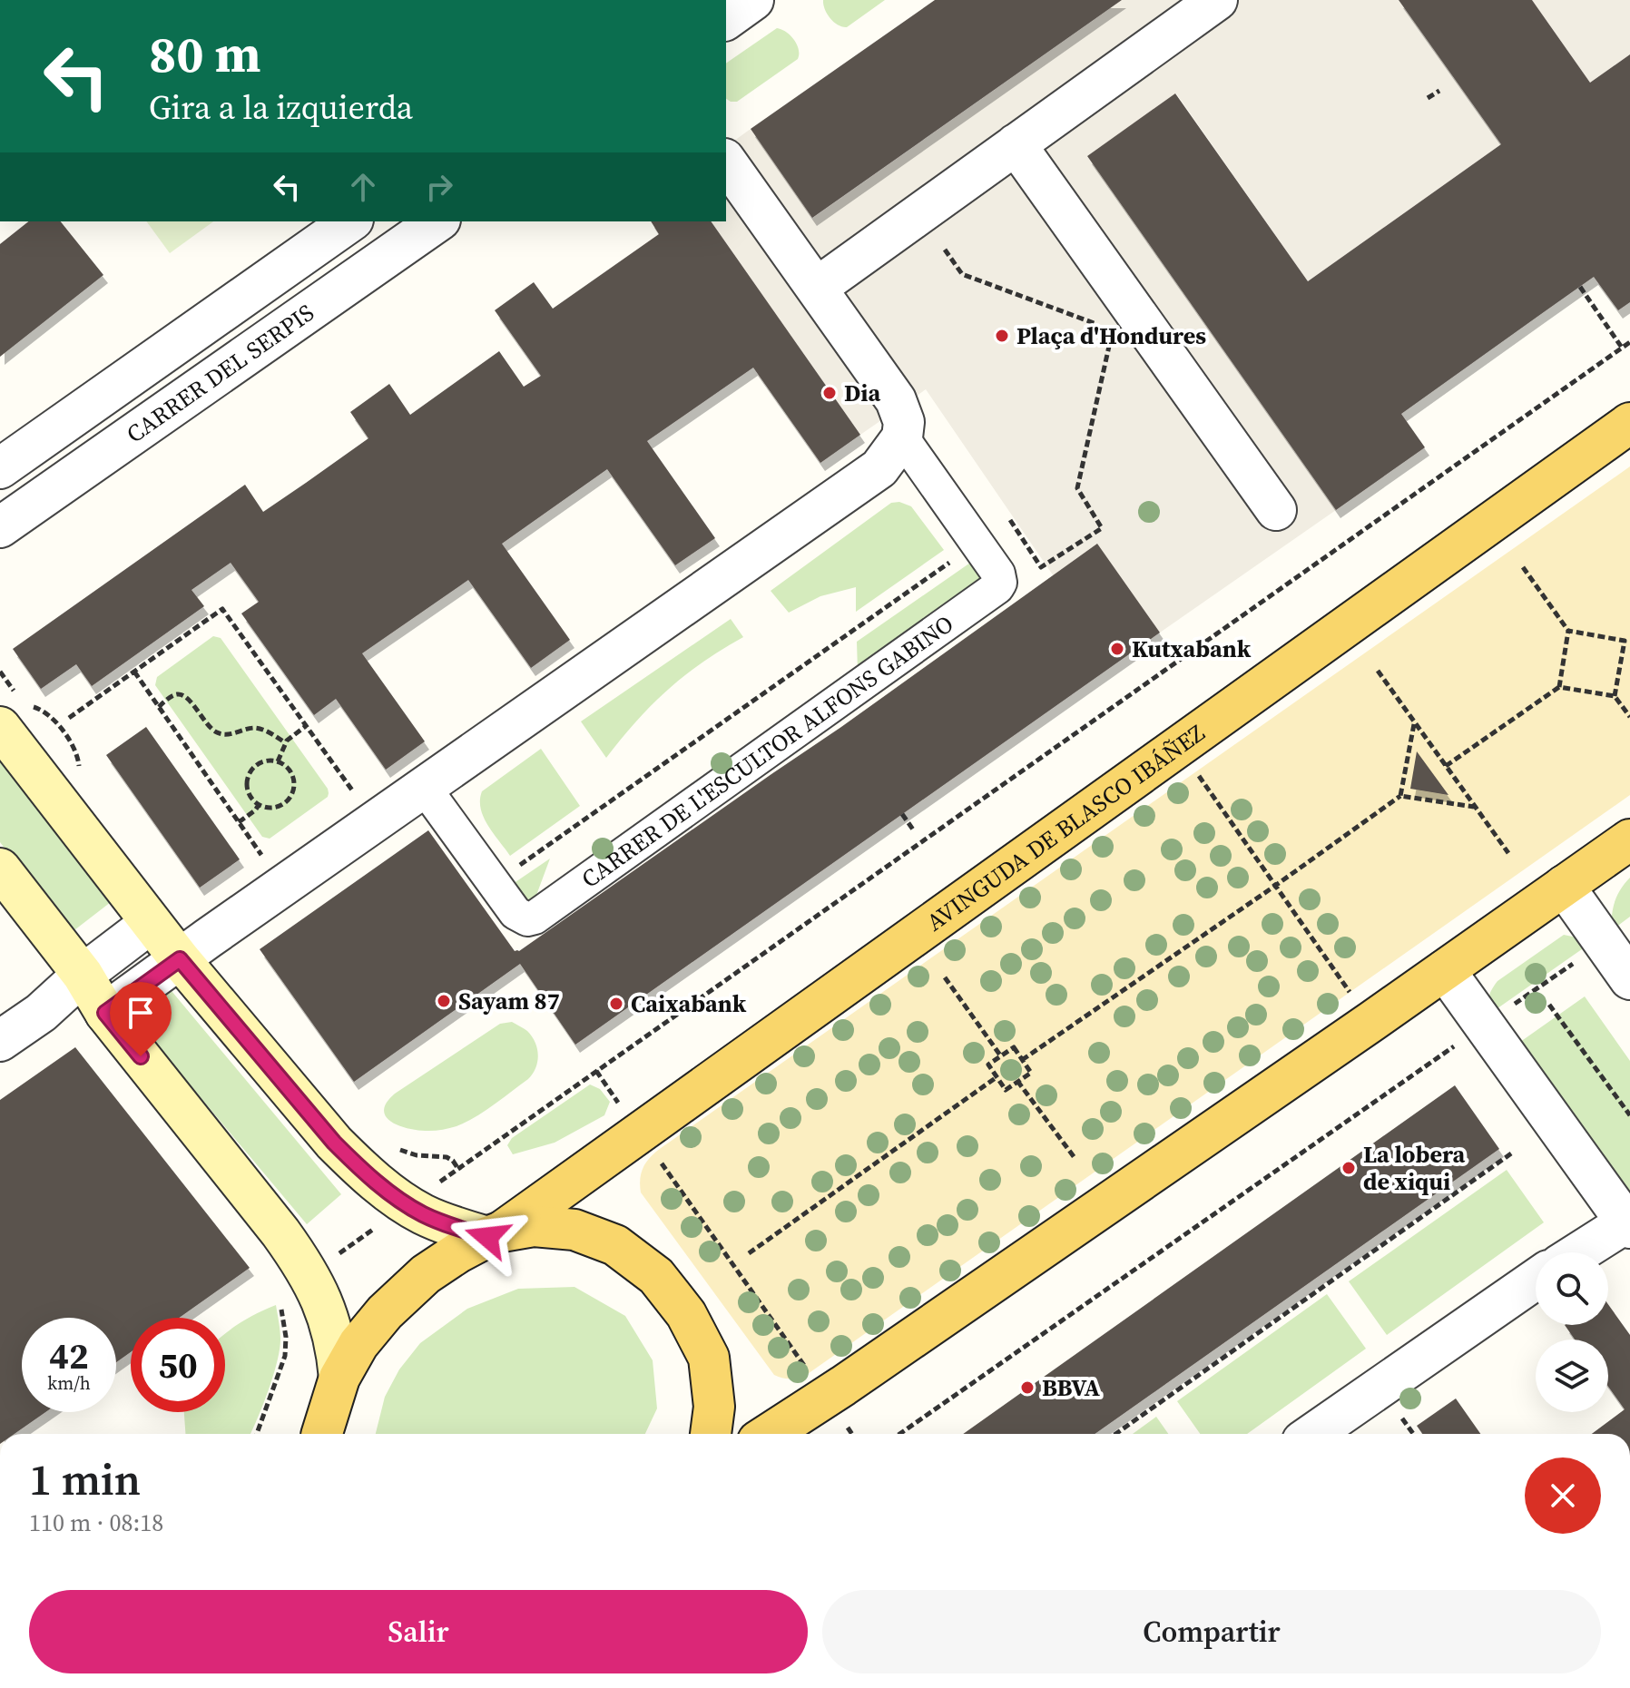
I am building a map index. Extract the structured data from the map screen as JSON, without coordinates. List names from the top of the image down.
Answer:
{
  "streets": {
    "main road": ["AVINGUDA DE BLASCO IBÁÑEZ"],
    "street": ["CARRER DEL SERPIS", "CARRER DE L'ESCULTOR ALFONS GABINO"]
  },
  "places": [
    "Plaça d'Hondures",
    "Dia",
    "Kutxabank",
    "Sayam 87",
    "Caixabank",
    "La lobera de xiqui",
    "BBVA"
  ],
  "page": {
    "turn": ["80 m", "Gira a la izquierda"],
    "speed": "42 km/h",
    "limit": "50",
    "heading": ["1 min", "110 m · 08:18"],
    "buttons": ["Salir", "Compartir"]
  }
}
